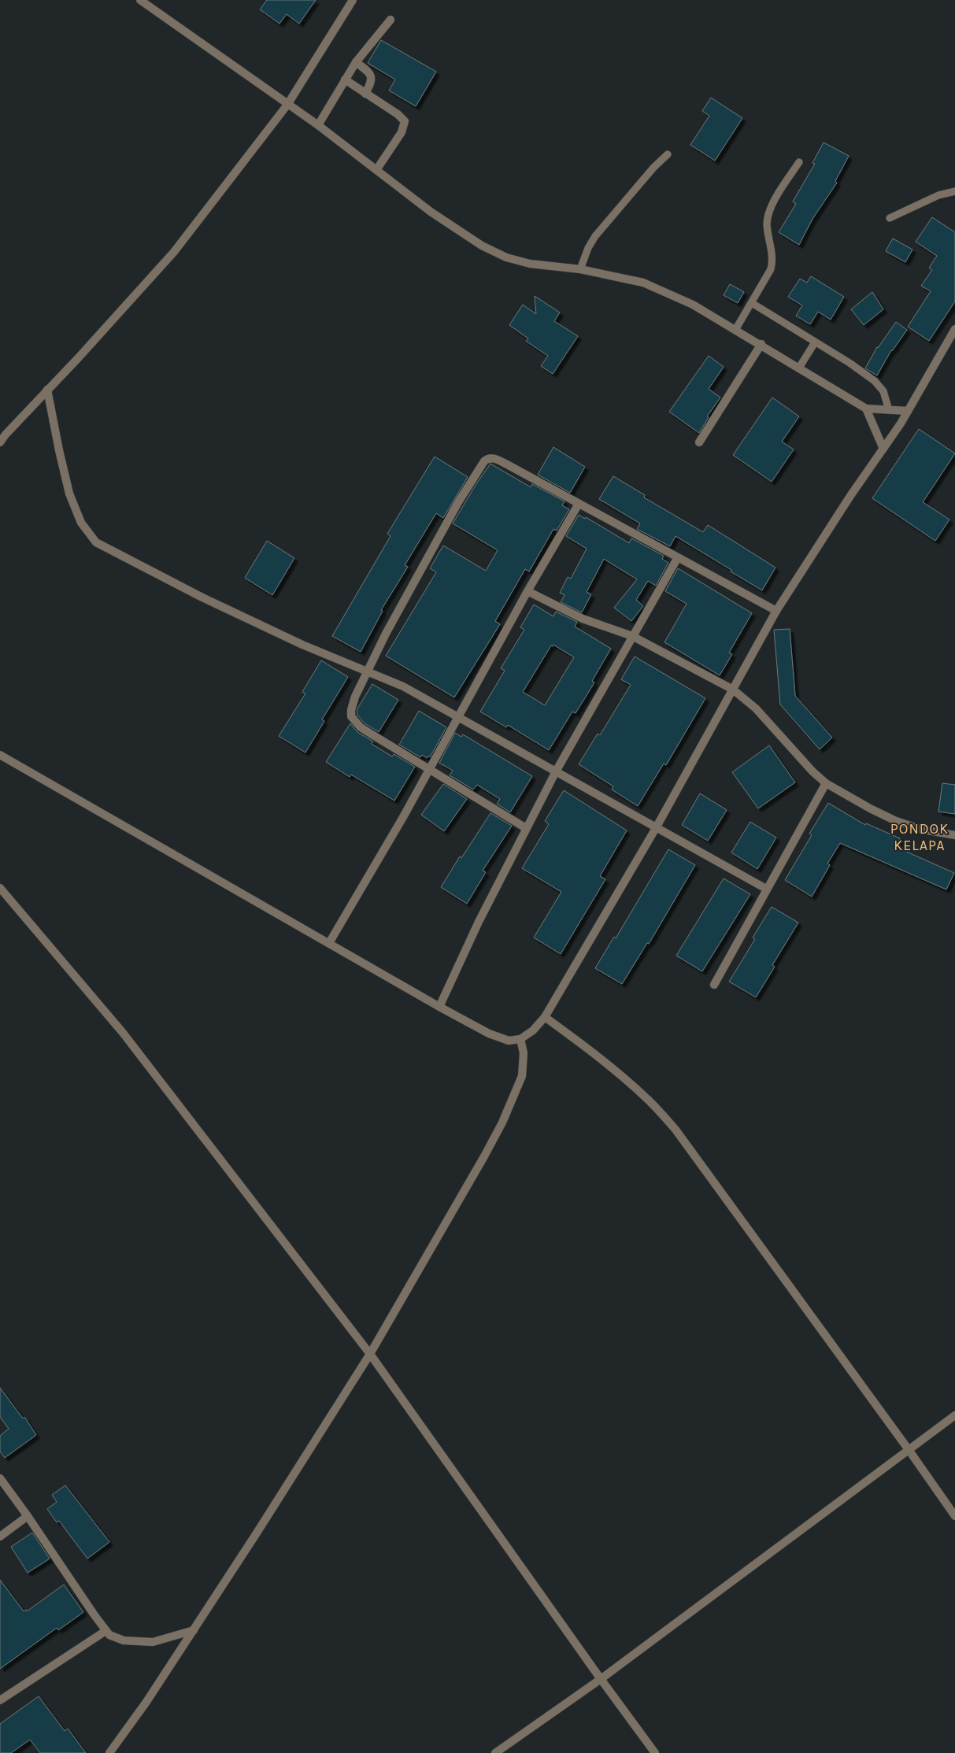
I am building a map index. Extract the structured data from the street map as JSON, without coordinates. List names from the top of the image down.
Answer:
{
  "districts": ["PONDOK KELAPA"]
}
